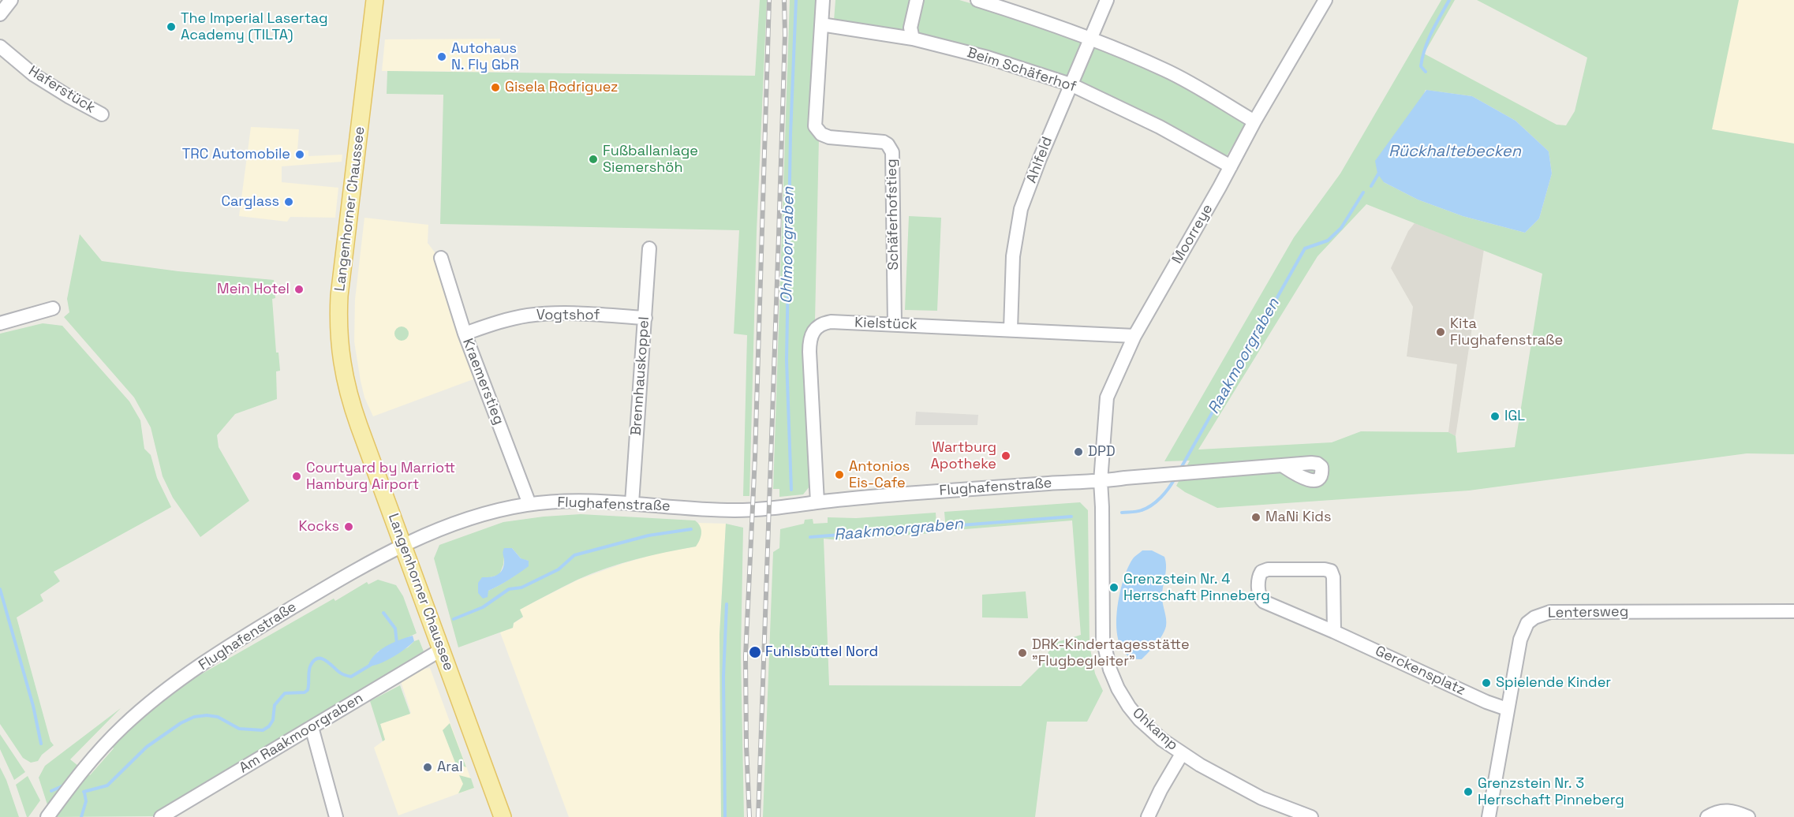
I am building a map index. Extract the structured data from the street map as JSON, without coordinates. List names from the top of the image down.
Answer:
{
  "streets": {
    "main road": ["Langenhorner Chaussee"],
    "street": [
      "Beim Schäferhof",
      "Haferstück",
      "Ahlfeld",
      "Schäferhofstieg",
      "Moorreye",
      "Vogtshof",
      "Kielstück",
      "Brennhauskoppel",
      "Kraemerstieg",
      "Flughafenstraße",
      "Lentersweg",
      "Gerckensplatz",
      "Ohkamp",
      "Am Raakmoorgraben"
    ]
  },
  "crossings": [
    ["Beim Schäferhof", "Ahlfeld"],
    ["Beim Schäferhof", "Schäferhofstieg"],
    ["Beim Schäferhof", "Moorreye"],
    ["Ahlfeld", "Kielstück"],
    ["Langenhorner Chaussee", "Flughafenstraße"],
    ["Langenhorner Chaussee", "Am Raakmoorgraben"],
    ["Schäferhofstieg", "Kielstück"],
    ["Moorreye", "Kielstück"],
    ["Moorreye", "Flughafenstraße"],
    ["Moorreye", "Ohkamp"],
    ["Vogtshof", "Brennhauskoppel"],
    ["Vogtshof", "Kraemerstieg"],
    ["Kielstück", "Flughafenstraße"],
    ["Brennhauskoppel", "Flughafenstraße"],
    ["Kraemerstieg", "Flughafenstraße"],
    ["Flughafenstraße", "Ohkamp"],
    ["Lentersweg", "Gerckensplatz"]
  ],
  "water": ["Rückhaltebecken", "Ohlmoorgraben", "Raakmoorgraben"],
  "places": [
    "The Imperial Lasertag Academy (TILTA)",
    "Autohaus N. Fly GbR",
    "Gisela Rodriguez",
    "TRC Automobile",
    "Fußballanlage Siemershöh",
    "Carglass",
    "Mein Hotel",
    "Kita Flughafenstraße",
    "IGL",
    "DPD",
    "Wartburg Apotheke",
    "Antonios Eis-Cafe",
    "Courtyard by Marriott Hamburg Airport",
    "MaNi Kids",
    "Kocks",
    "Grenzstein Nr. 4 Herrschaft Pinneberg",
    "Fuhlsbüttel Nord",
    "DRK-Kindertagesstätte \"Flugbegleiter\"",
    "Spielende Kinder",
    "Aral",
    "Grenzstein Nr. 3 Herrschaft Pinneberg"
  ]
}
